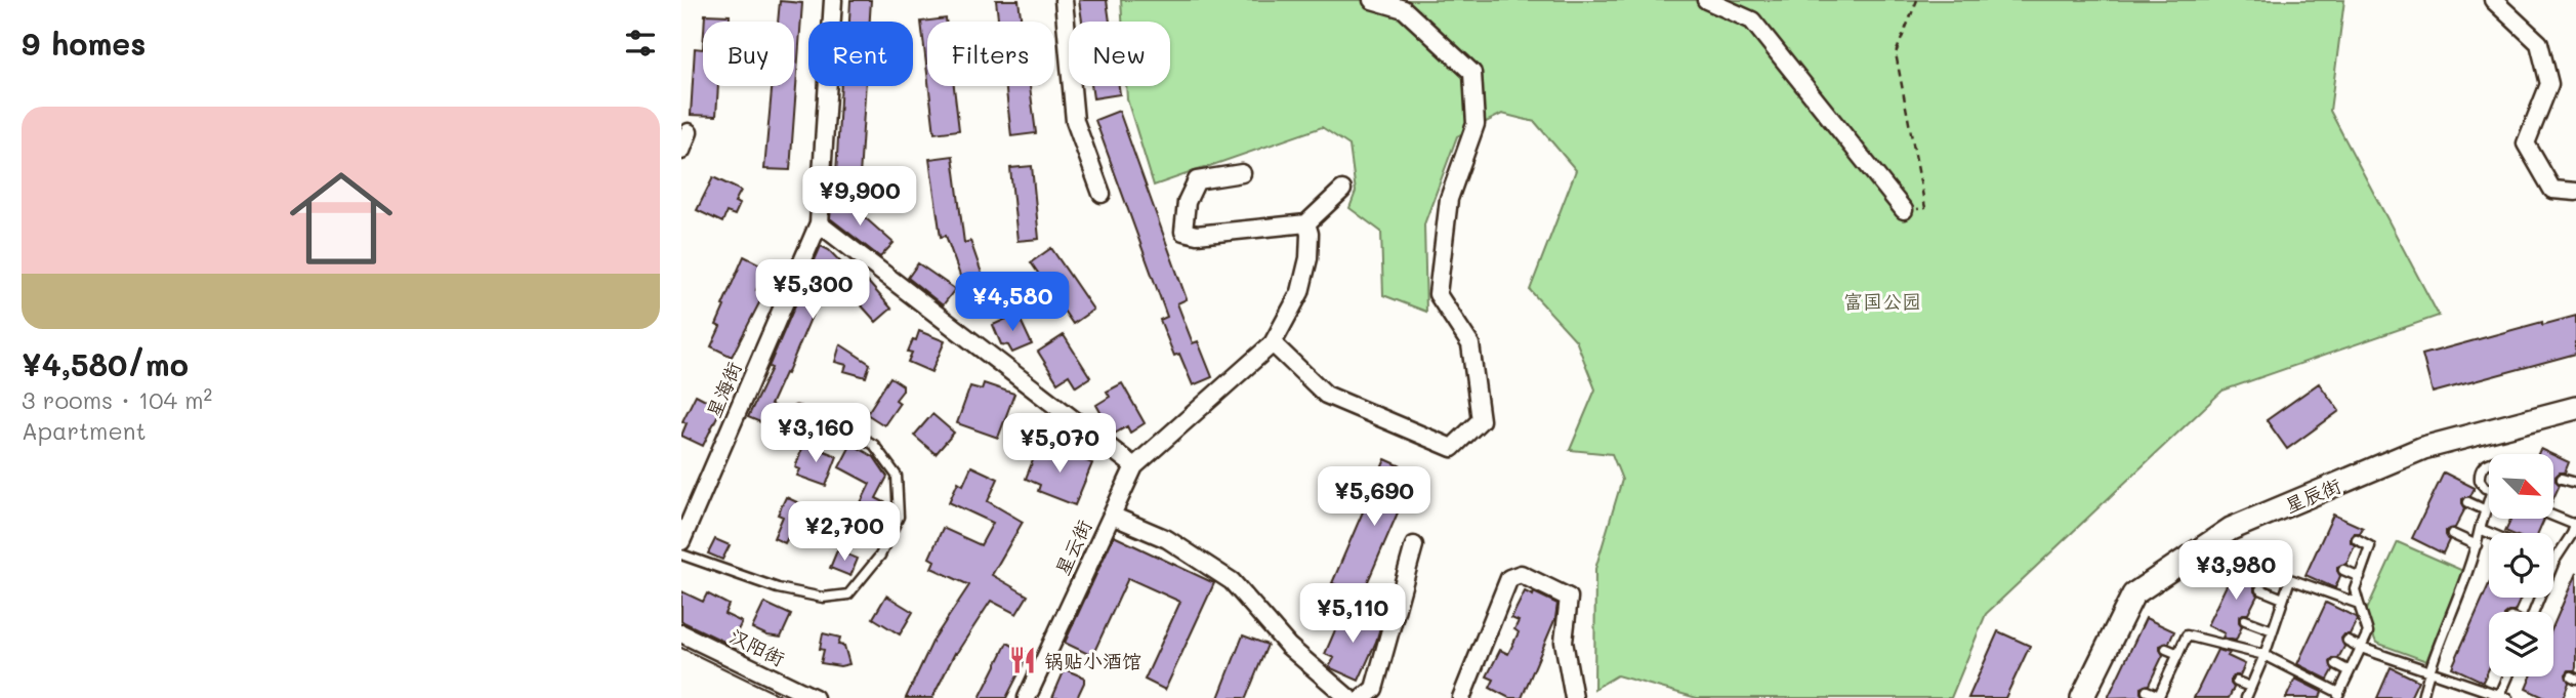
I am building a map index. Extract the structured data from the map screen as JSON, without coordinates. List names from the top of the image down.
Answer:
{
  "streets": {
    "street": [
      "星海街",
      "星辰街",
      "星云街",
      "汉阳街"
    ]
  },
  "parks": ["富国公园"],
  "places": {
    "restaurant": ["锅贴小酒馆"]
  },
  "north": "bottom right",
  "page": {
    "heading": "9 homes",
    "chip": [
      "Buy",
      "Rent",
      "Filters",
      "New"
    ],
    "list": [
      {
        "name": "¥4,580/mo",
        "note": "3 rooms · 104 m² · Apartment"
      }
    ],
    "price": [
      "¥9,900",
      "¥5,300",
      "¥4,580",
      "¥3,160",
      "¥5,070",
      "¥5,690",
      "¥2,700",
      "¥3,980",
      "¥5,110"
    ]
  }
}
